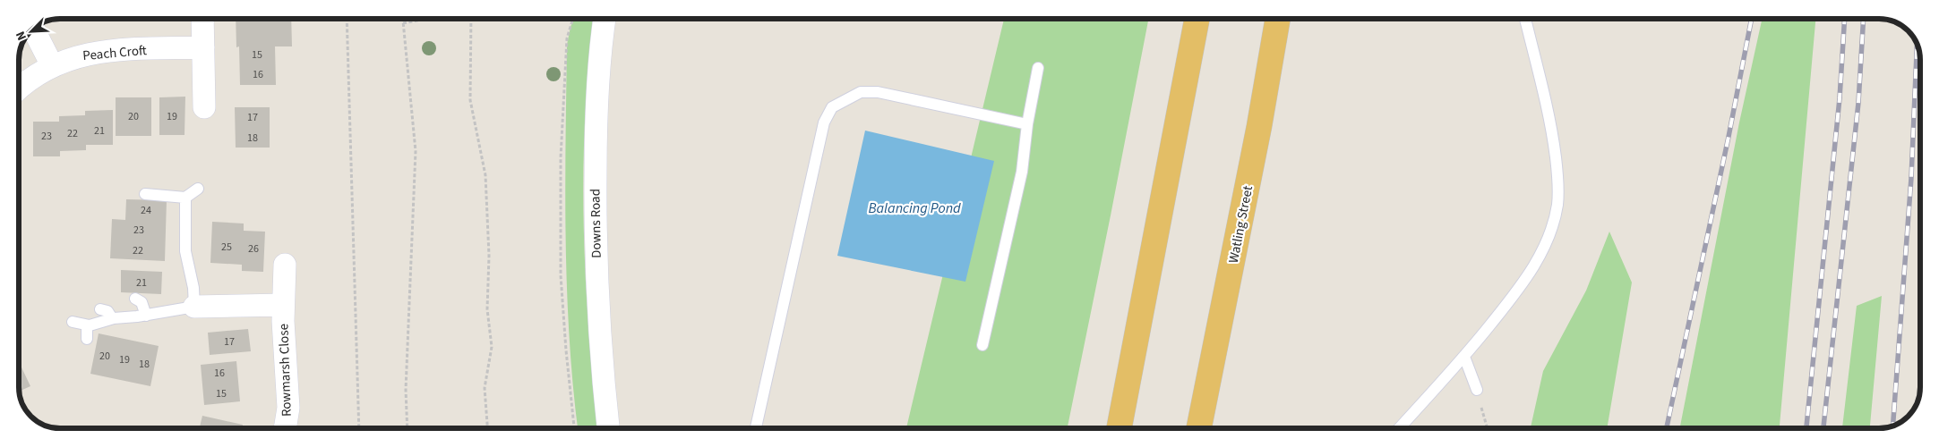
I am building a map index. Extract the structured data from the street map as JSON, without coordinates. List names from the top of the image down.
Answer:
{
  "streets": {
    "highway": ["Watling Street"],
    "street": ["Peach Croft", "Downs Road", "Rowmarsh Close"]
  },
  "water": ["Balancing Pond"],
  "house_numbers": [
    "15",
    "16",
    "20",
    "19",
    "17",
    "21",
    "22",
    "23",
    "18",
    "24",
    "23",
    "25",
    "26",
    "22",
    "21",
    "17",
    "20",
    "19",
    "18",
    "16",
    "15"
  ],
  "north": "bottom left"
}
